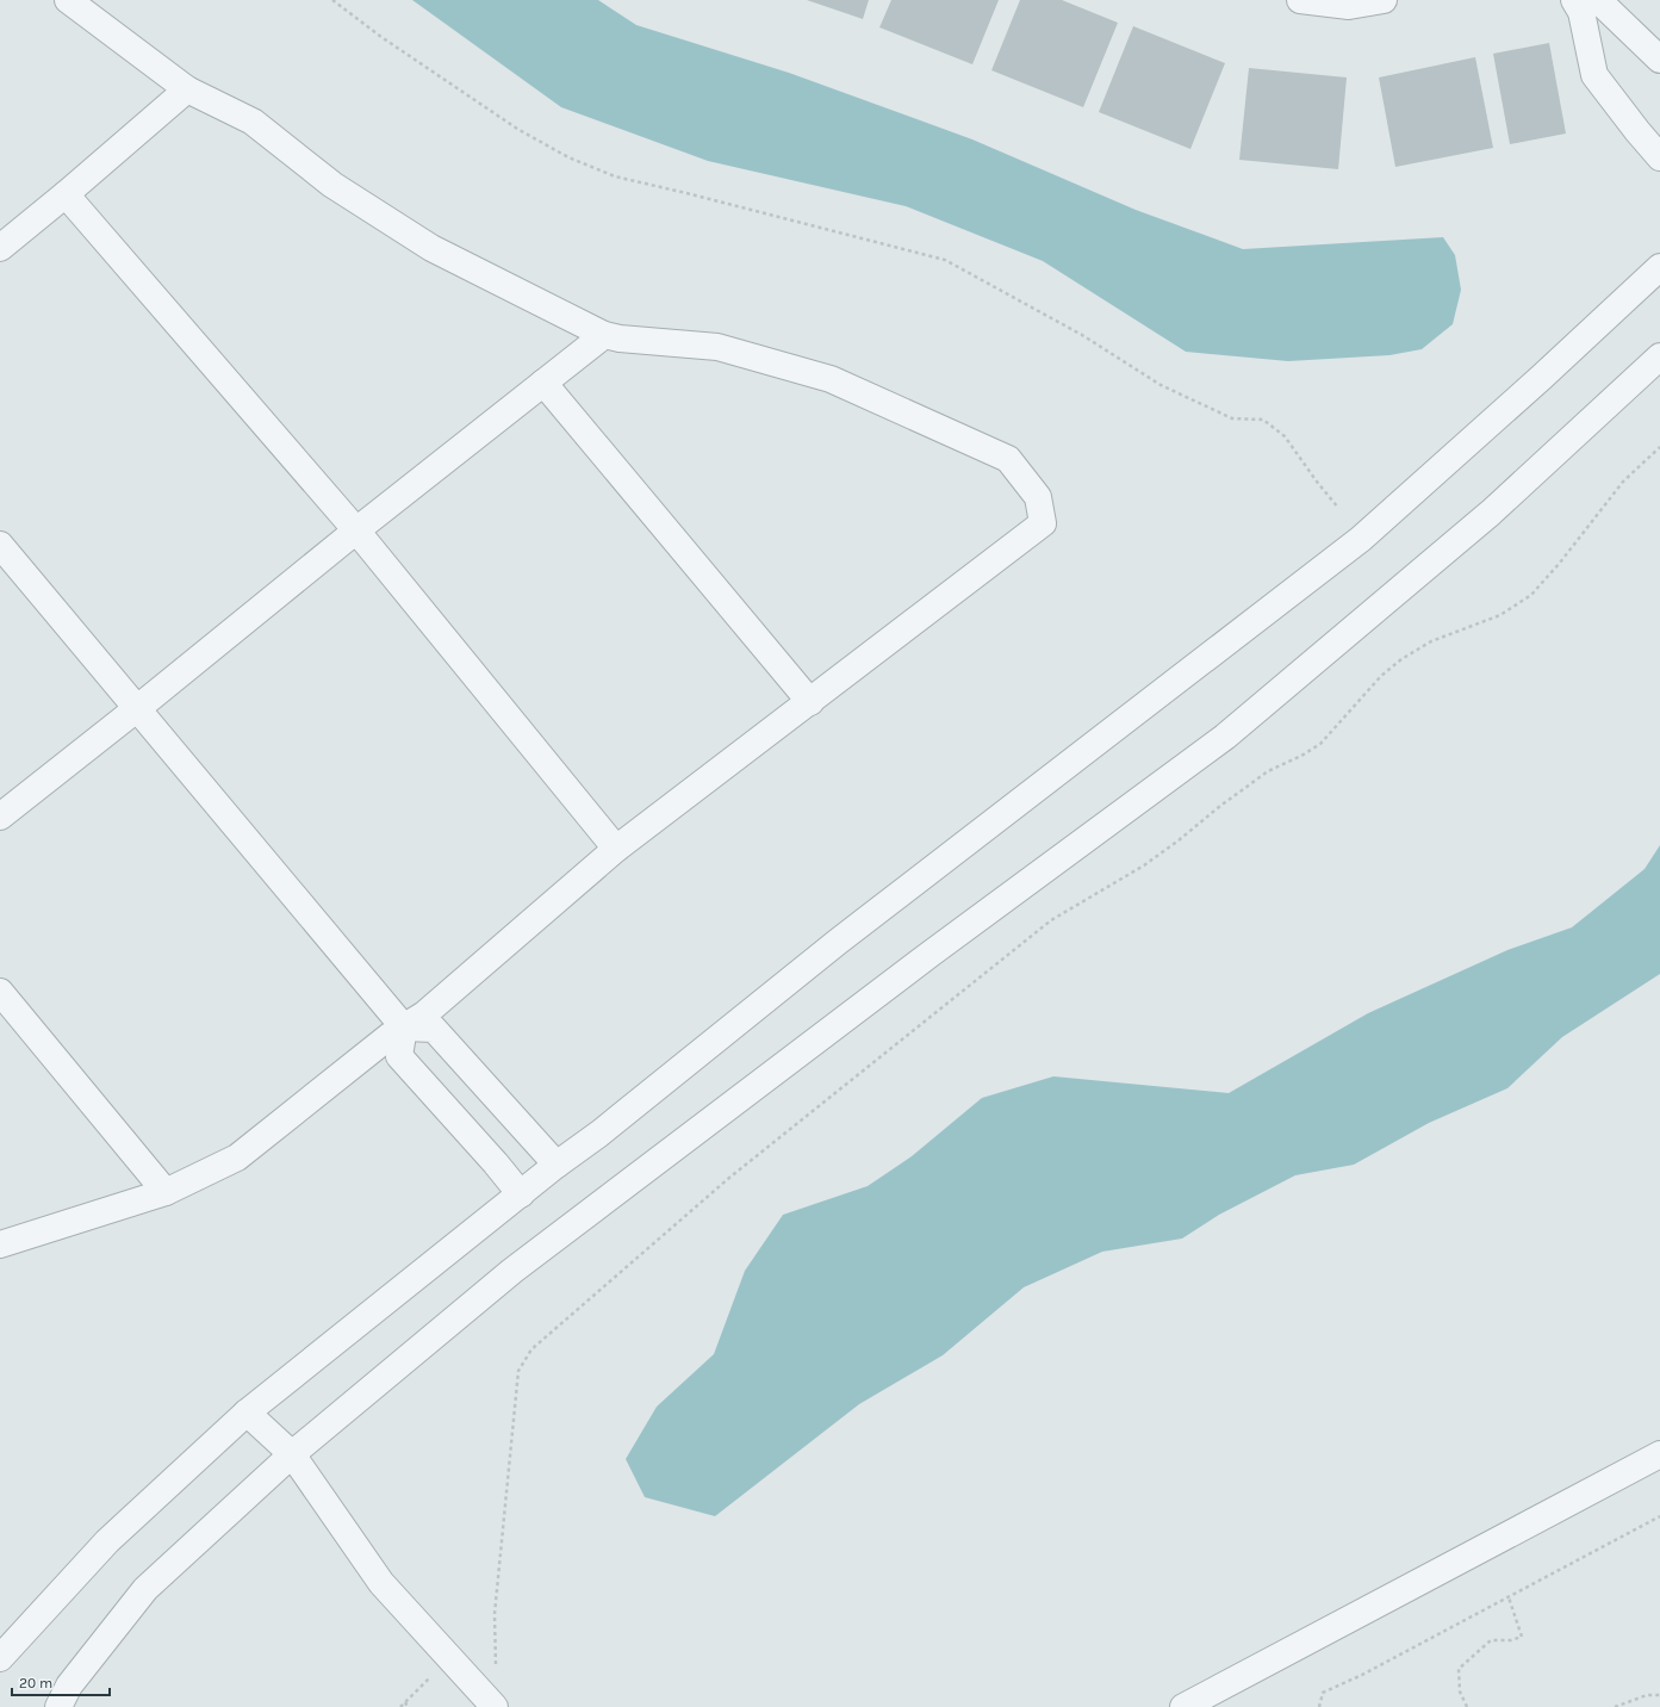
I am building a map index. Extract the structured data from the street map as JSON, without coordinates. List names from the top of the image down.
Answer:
{
  "scale_bar": "20 m"
}
